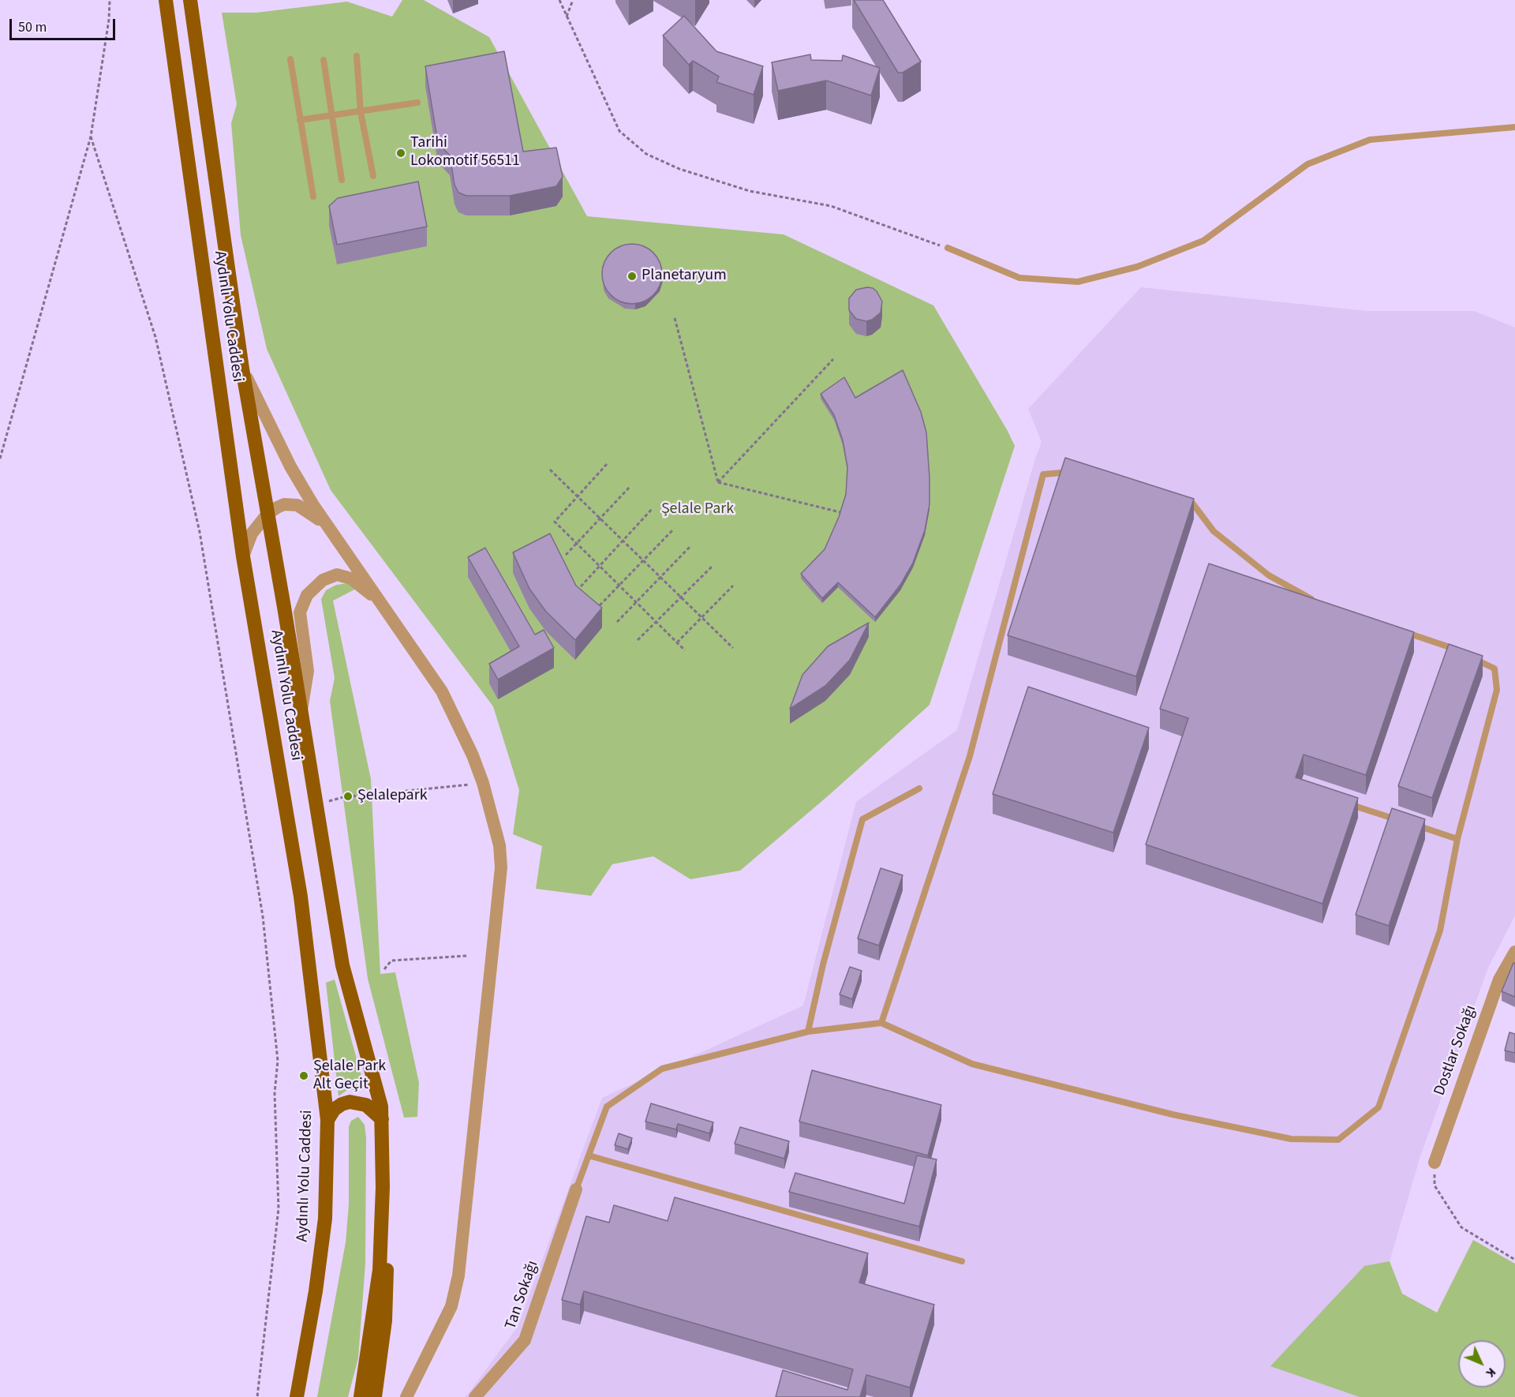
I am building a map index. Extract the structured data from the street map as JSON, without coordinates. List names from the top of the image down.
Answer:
{
  "streets": {
    "main road": ["Aydınlı Yolu Caddesi"],
    "street": ["Dostlar Sokağı", "Tan Sokağı"]
  },
  "parks": ["Şelale Park"],
  "places": [
    "Tarihi Lokomotif 56511",
    "Planetaryum",
    "Şelalepark",
    "Şelale Park Alt Geçit"
  ],
  "scale_bar": "50 m",
  "north": "bottom right"
}
